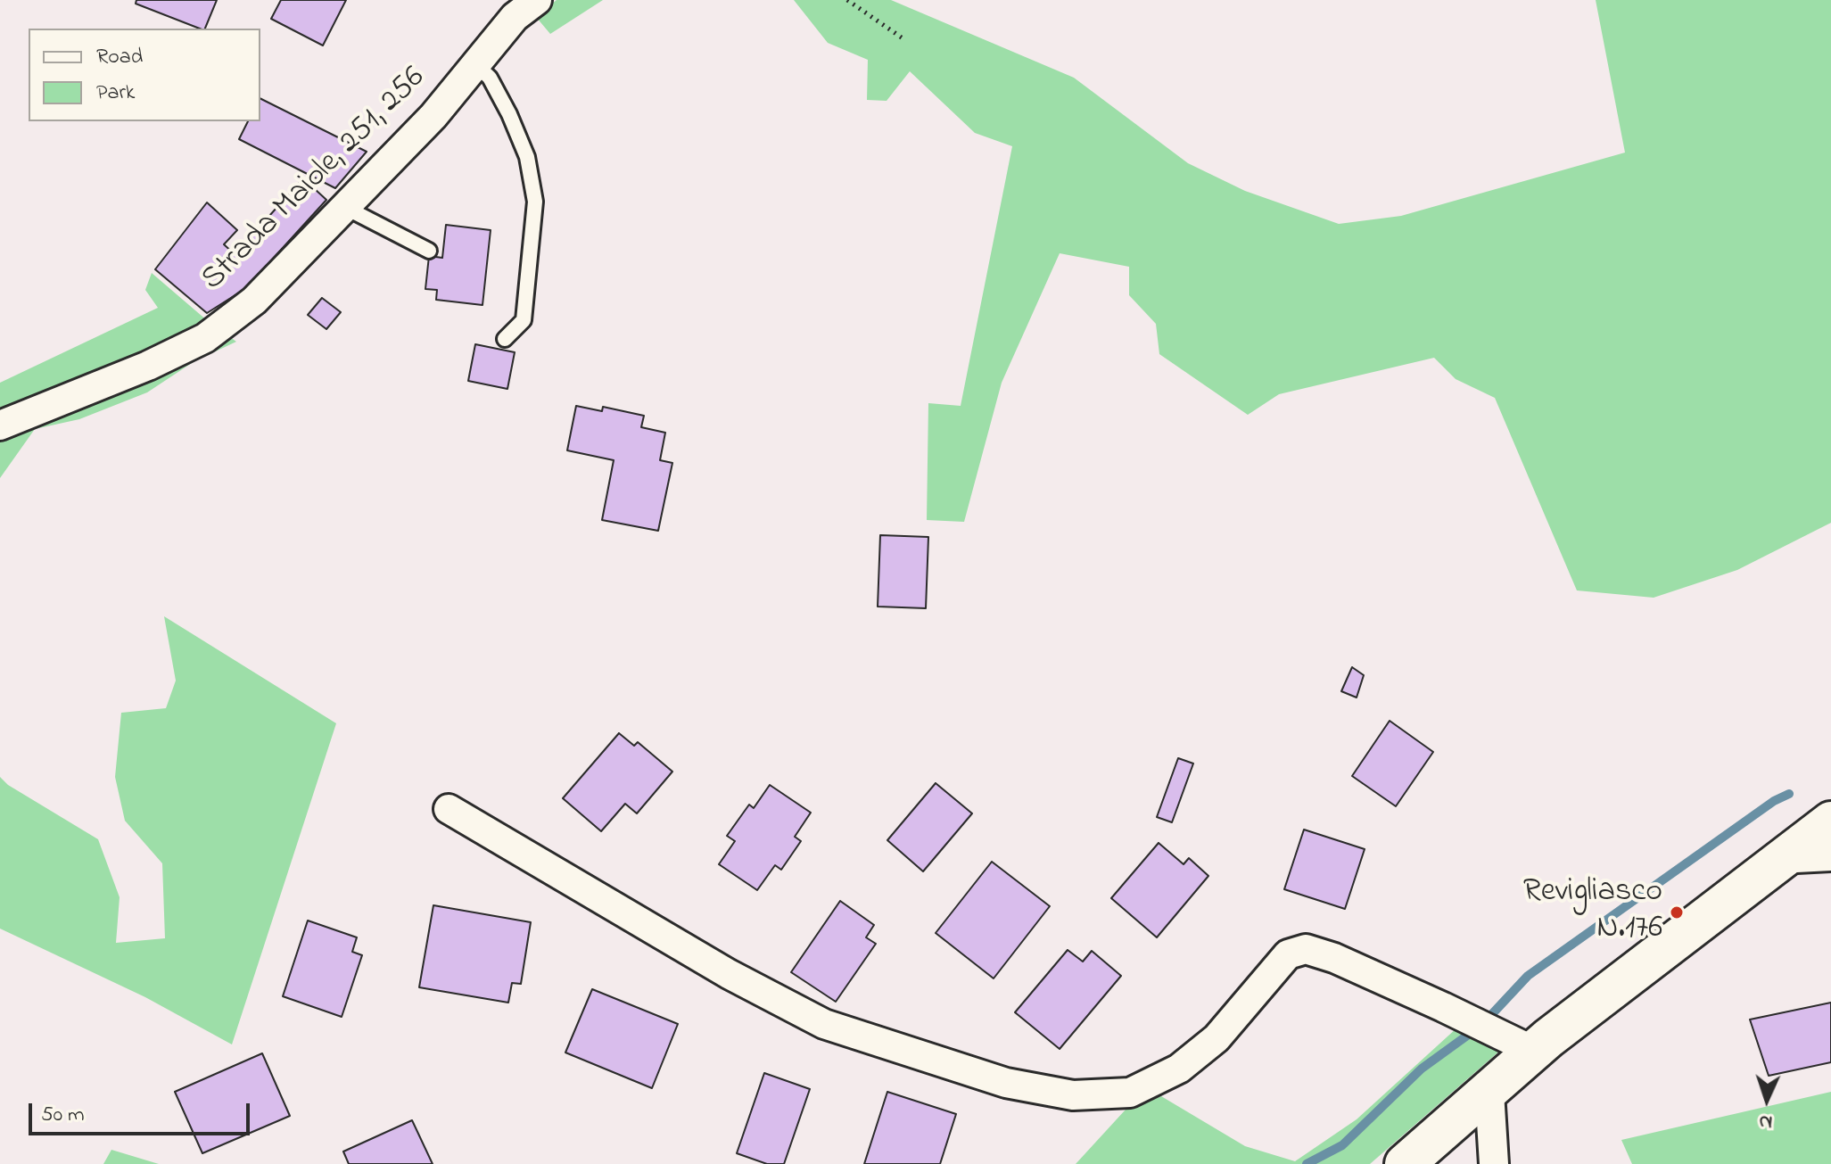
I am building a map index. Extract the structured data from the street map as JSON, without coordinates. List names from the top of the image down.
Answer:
{
  "streets": {
    "street": ["Strada Maiole, 251, 256"]
  },
  "places": ["Revigliasco N.176"],
  "legend": ["Road", "Park"],
  "scale_bar": "50 m",
  "north": "bottom"
}
